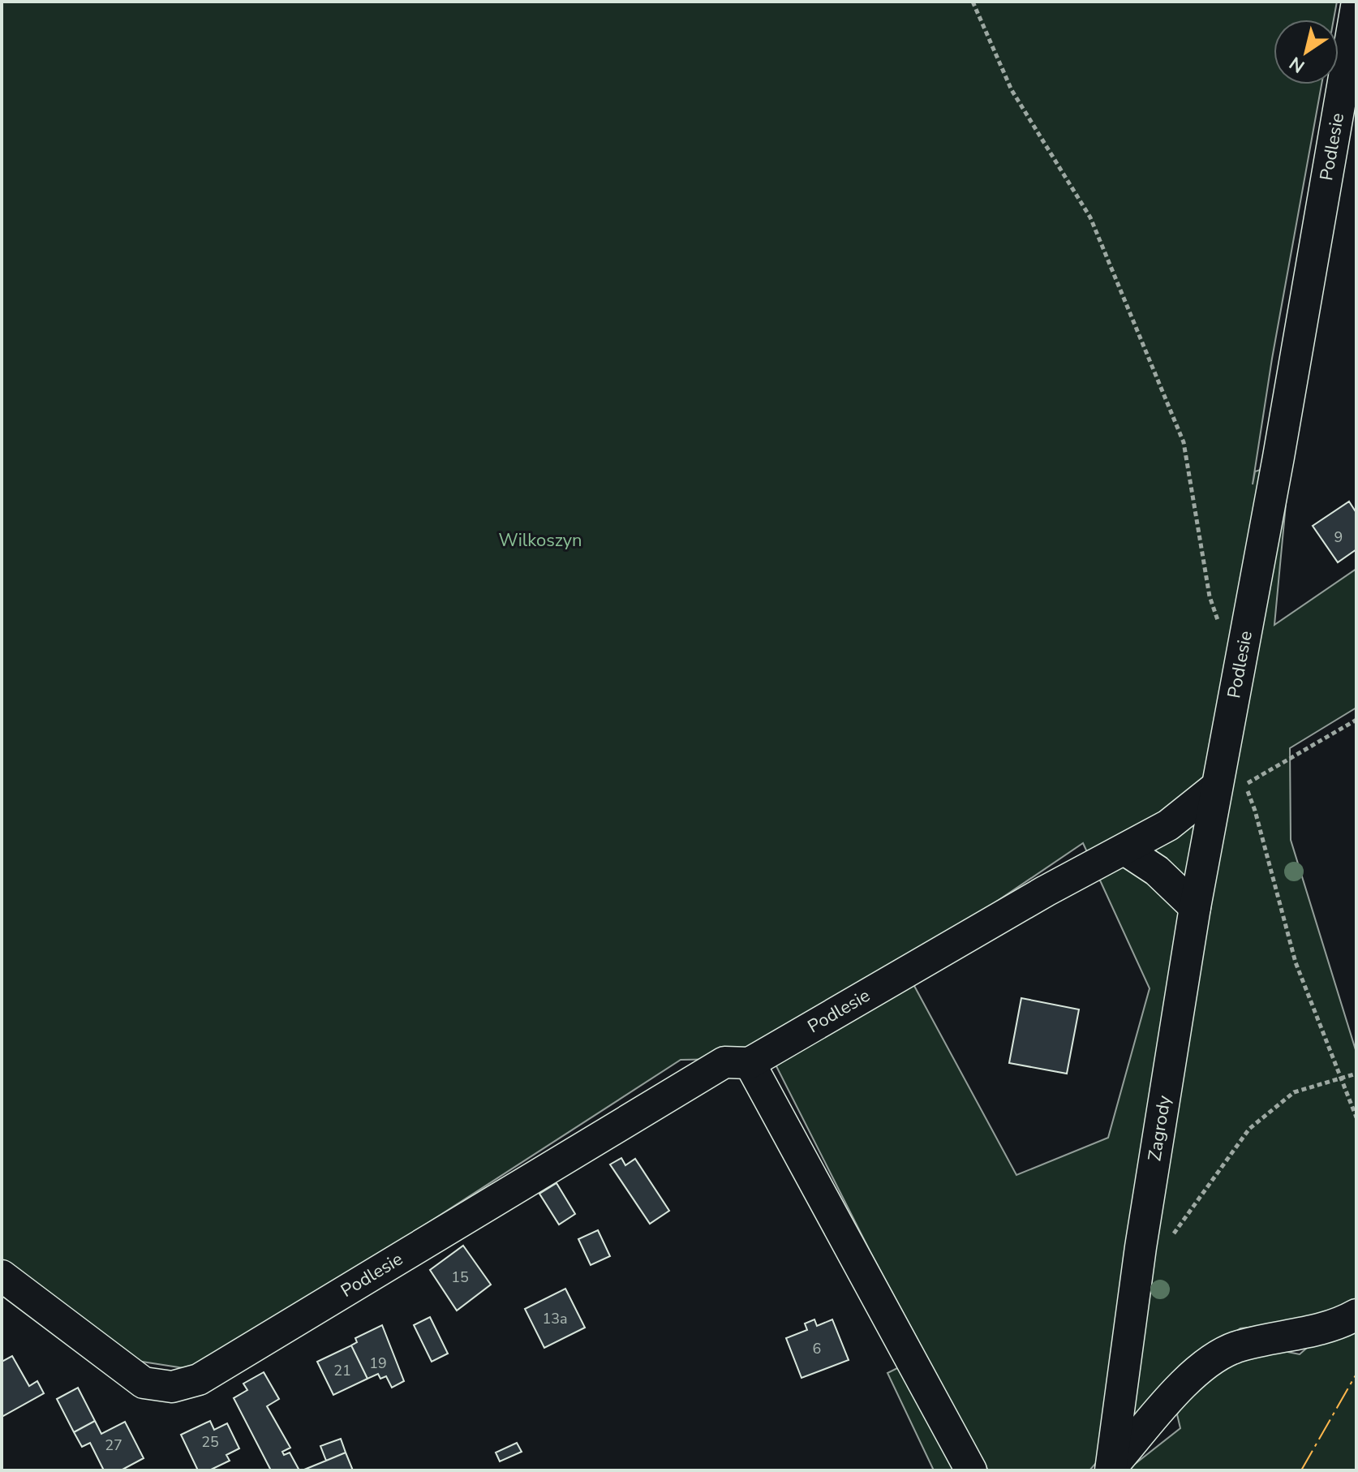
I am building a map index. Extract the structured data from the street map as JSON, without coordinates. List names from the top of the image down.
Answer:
{
  "streets": {
    "street": ["Podlesie", "Zagrody"]
  },
  "crossings": [
    ["Podlesie", "Zagrody"]
  ],
  "parks": ["Wilkoszyn"],
  "house_numbers": [
    "9",
    "15",
    "13a",
    "6",
    "19",
    "21",
    "25",
    "27"
  ],
  "north": "bottom left"
}
